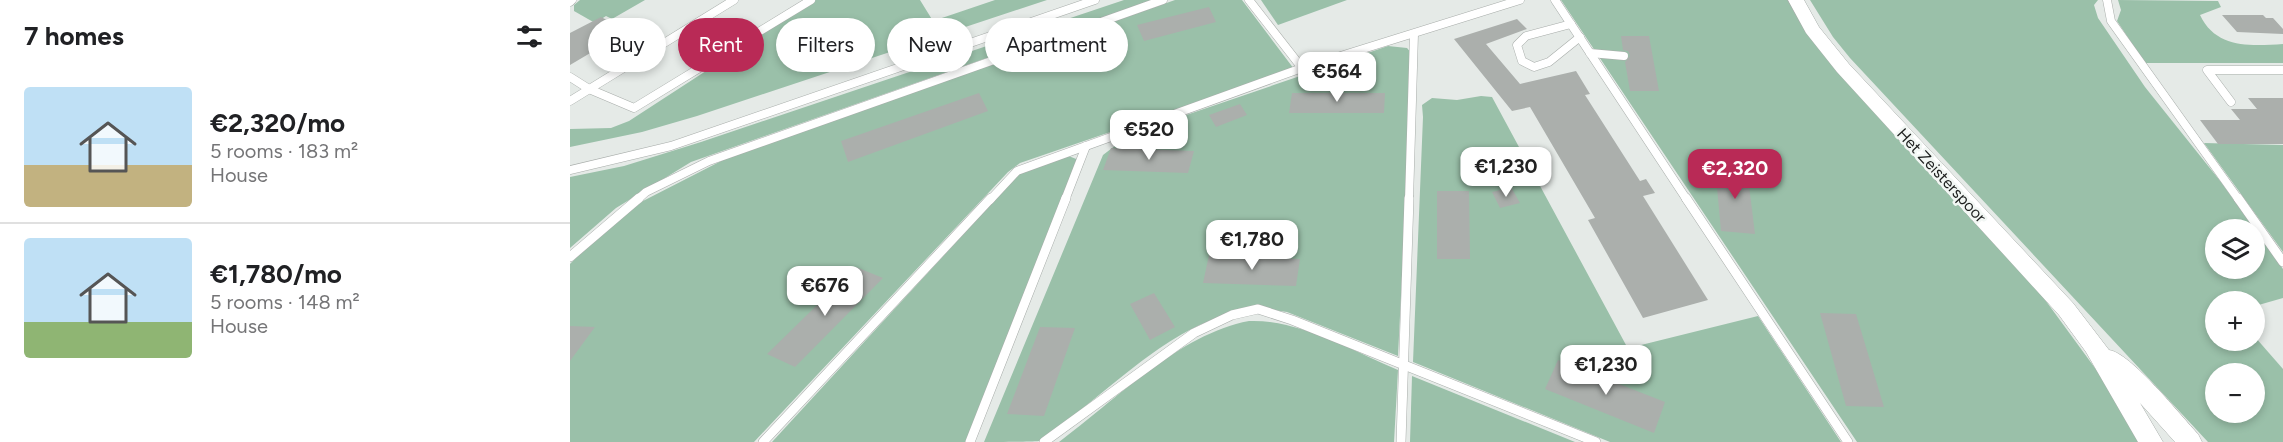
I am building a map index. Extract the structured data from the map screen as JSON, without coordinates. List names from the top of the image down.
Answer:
{
  "streets": {
    "street": ["Het Zeisterspoor"]
  },
  "page": {
    "heading": "7 homes",
    "chip": [
      "Buy",
      "Rent",
      "Filters",
      "New",
      "Apartment"
    ],
    "price": [
      "€564",
      "€520",
      "€1,230",
      "€2,320",
      "€1,780",
      "€676",
      "€1,230"
    ],
    "list": [
      {
        "name": "€2,320/mo",
        "note": "5 rooms · 183 m² · House"
      },
      {
        "name": "€1,780/mo",
        "note": "5 rooms · 148 m² · House"
      }
    ],
    "map_buttons": ["+", "−"]
  }
}
